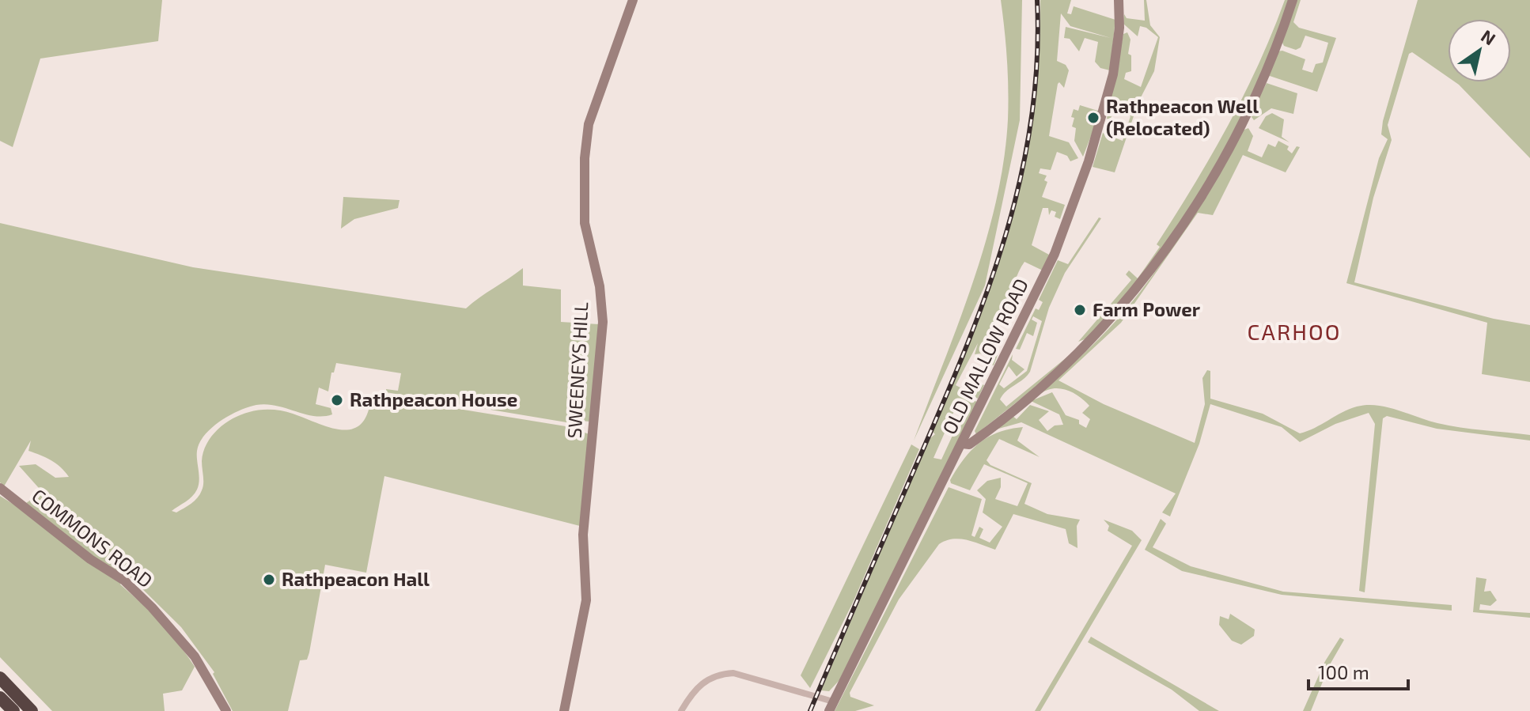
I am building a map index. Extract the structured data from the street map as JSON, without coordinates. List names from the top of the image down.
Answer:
{
  "streets": {
    "street": ["OLD MALLOW ROAD", "SWEENEYS HILL", "COMMONS ROAD"]
  },
  "districts": ["CARHOO"],
  "places": [
    "Rathpeacon Well (Relocated)",
    "Farm Power",
    "Rathpeacon House",
    "Rathpeacon Hall"
  ],
  "scale_bar": "100 m",
  "north": "top right"
}
